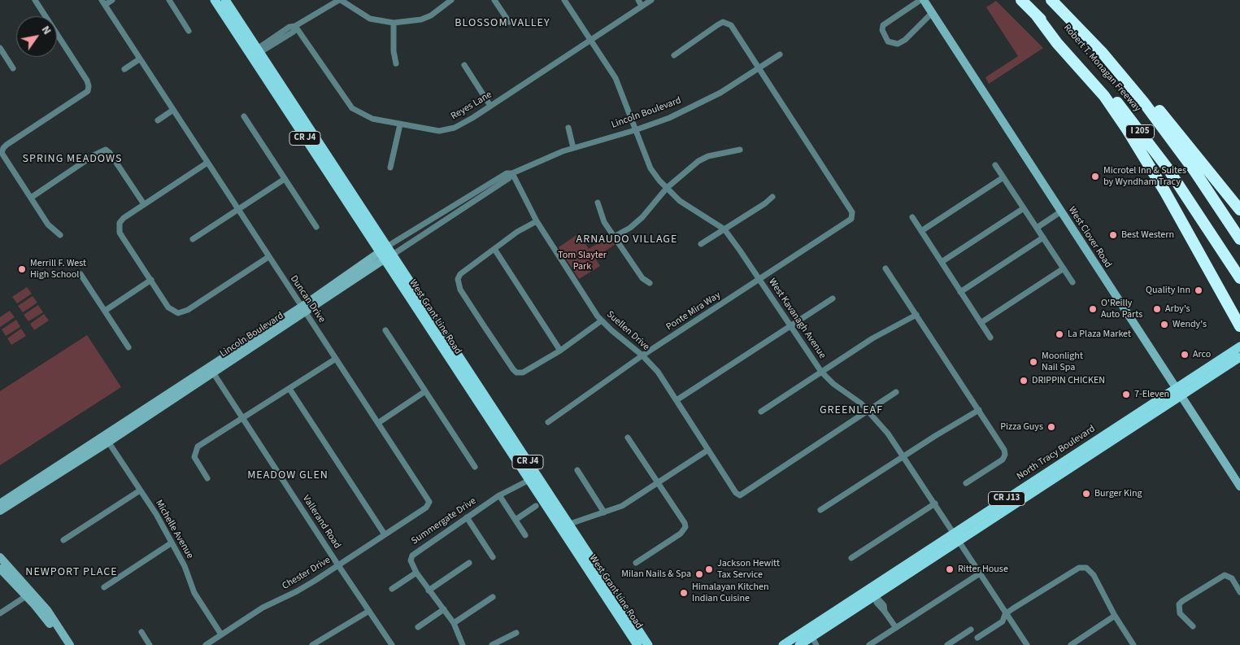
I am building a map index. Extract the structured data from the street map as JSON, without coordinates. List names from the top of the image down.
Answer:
{
  "streets": {
    "highway": ["Robert T. Monagan Freeway", "I 205"],
    "main road": [
      "CR J4",
      "West Grant Line Road",
      "North Tracy Boulevard",
      "CR J13"
    ],
    "street": [
      "Reyes Lane",
      "Lincoln Boulevard",
      "West Clover Road",
      "Duncan Drive",
      "Ponte Mira Way",
      "West Kavanagh Avenue",
      "Suellen Drive",
      "Summergate Drive",
      "Vallerand Road",
      "Michelle Avenue",
      "Chester Drive"
    ]
  },
  "crossings": [
    ["Reyes Lane", "West Kavanagh Avenue"],
    ["Lincoln Boulevard", "Duncan Drive"],
    ["Lincoln Boulevard", "Ponte Mira Way"],
    ["Lincoln Boulevard", "West Grant Line Road"],
    ["Lincoln Boulevard", "West Kavanagh Avenue"],
    ["Lincoln Boulevard", "Suellen Drive"],
    ["Lincoln Boulevard", "Vallerand Road"],
    ["Lincoln Boulevard", "Michelle Avenue"],
    ["West Clover Road", "North Tracy Boulevard"],
    ["Duncan Drive", "Chester Drive"],
    ["Ponte Mira Way", "West Kavanagh Avenue"],
    ["Ponte Mira Way", "Suellen Drive"],
    ["West Grant Line Road", "Summergate Drive"],
    ["West Kavanagh Avenue", "Suellen Drive"],
    ["West Kavanagh Avenue", "North Tracy Boulevard"],
    ["Vallerand Road", "Chester Drive"],
    ["Michelle Avenue", "Chester Drive"]
  ],
  "districts": [
    "BLOSSOM VALLEY",
    "SPRING MEADOWS",
    "ARNAUDO VILLAGE",
    "GREENLEAF",
    "MEADOW GLEN",
    "NEWPORT PLACE"
  ],
  "parks": ["Tom Slayter Park"],
  "places": [
    "Microtel Inn & Suites by Wyndham Tracy",
    "Best Western",
    "Merrill F. West High School",
    "Quality Inn",
    "O'Reilly Auto Parts",
    "Arby's",
    "Wendy's",
    "La Plaza Market",
    "Arco",
    "Moonlight Nail Spa",
    "DRIPPIN CHICKEN",
    "7-Eleven",
    "Pizza Guys",
    "Burger King",
    "Jackson Hewitt Tax Service",
    "Ritter House",
    "Milan Nails & Spa",
    "Himalayan Kitchen Indian Cuisine"
  ],
  "north": "top right"
}
